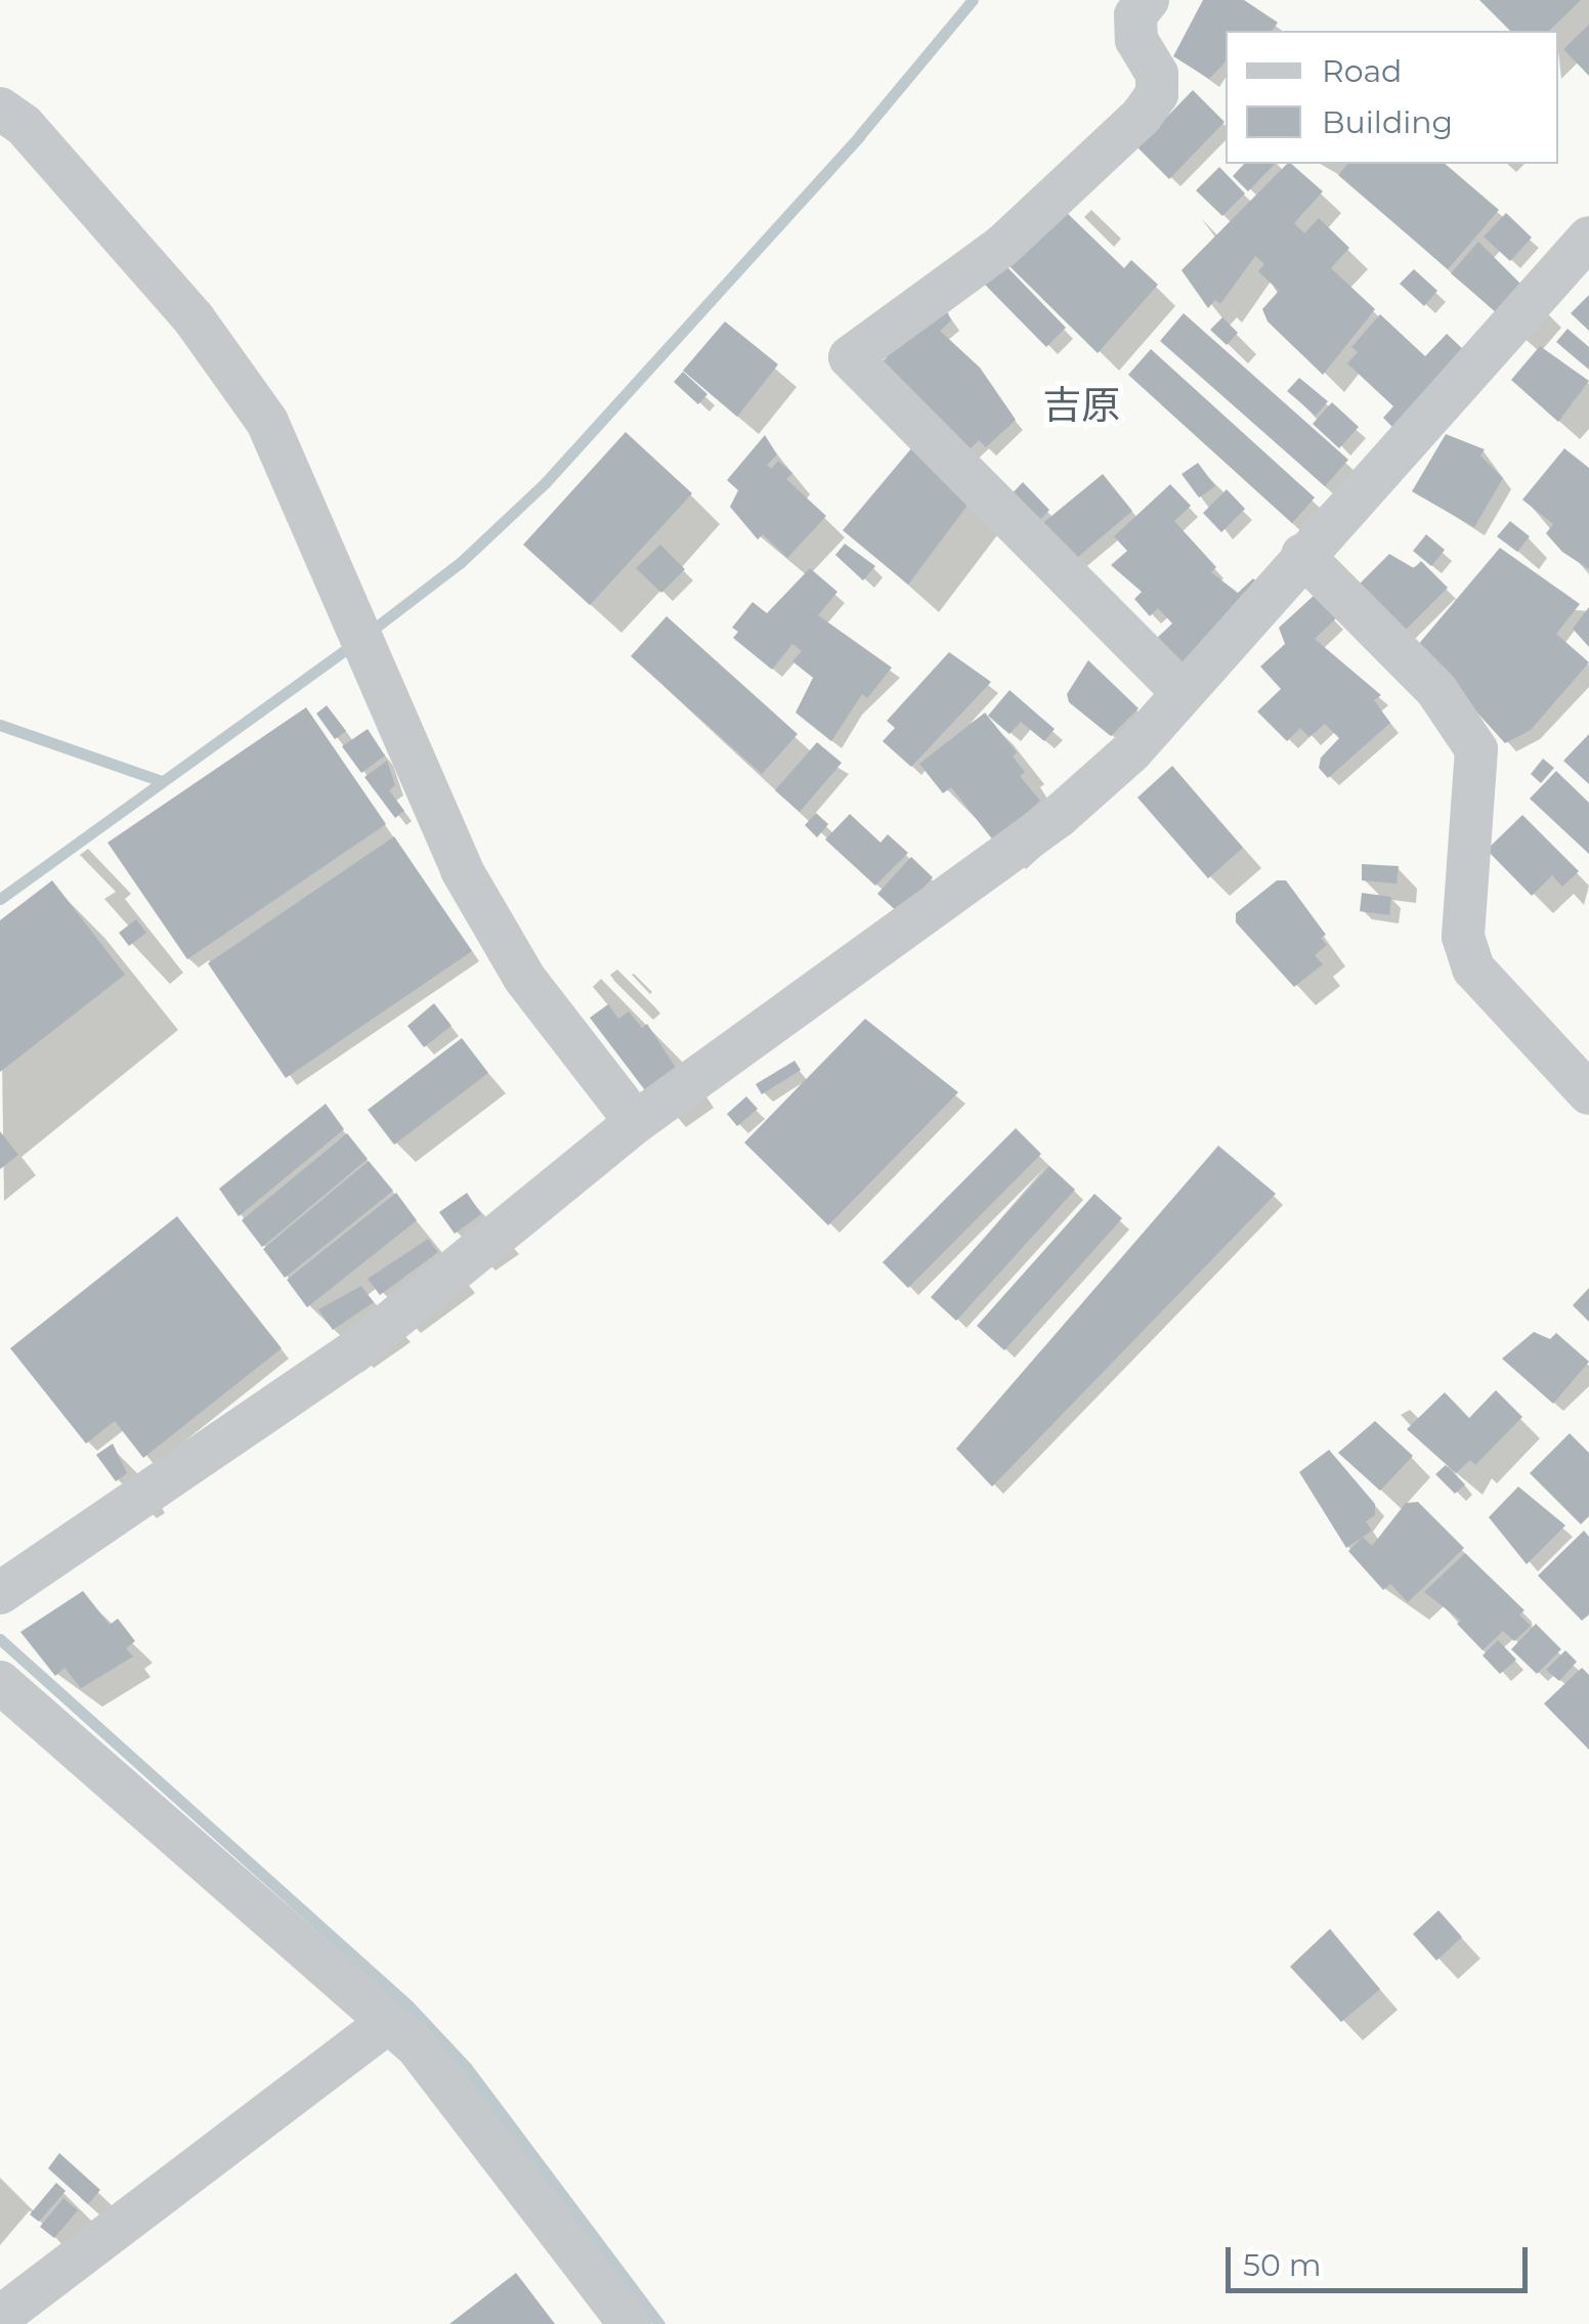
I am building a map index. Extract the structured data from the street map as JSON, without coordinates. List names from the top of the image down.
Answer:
{
  "districts": ["吉原"],
  "legend": ["Road", "Building"],
  "scale_bar": "50 m"
}
